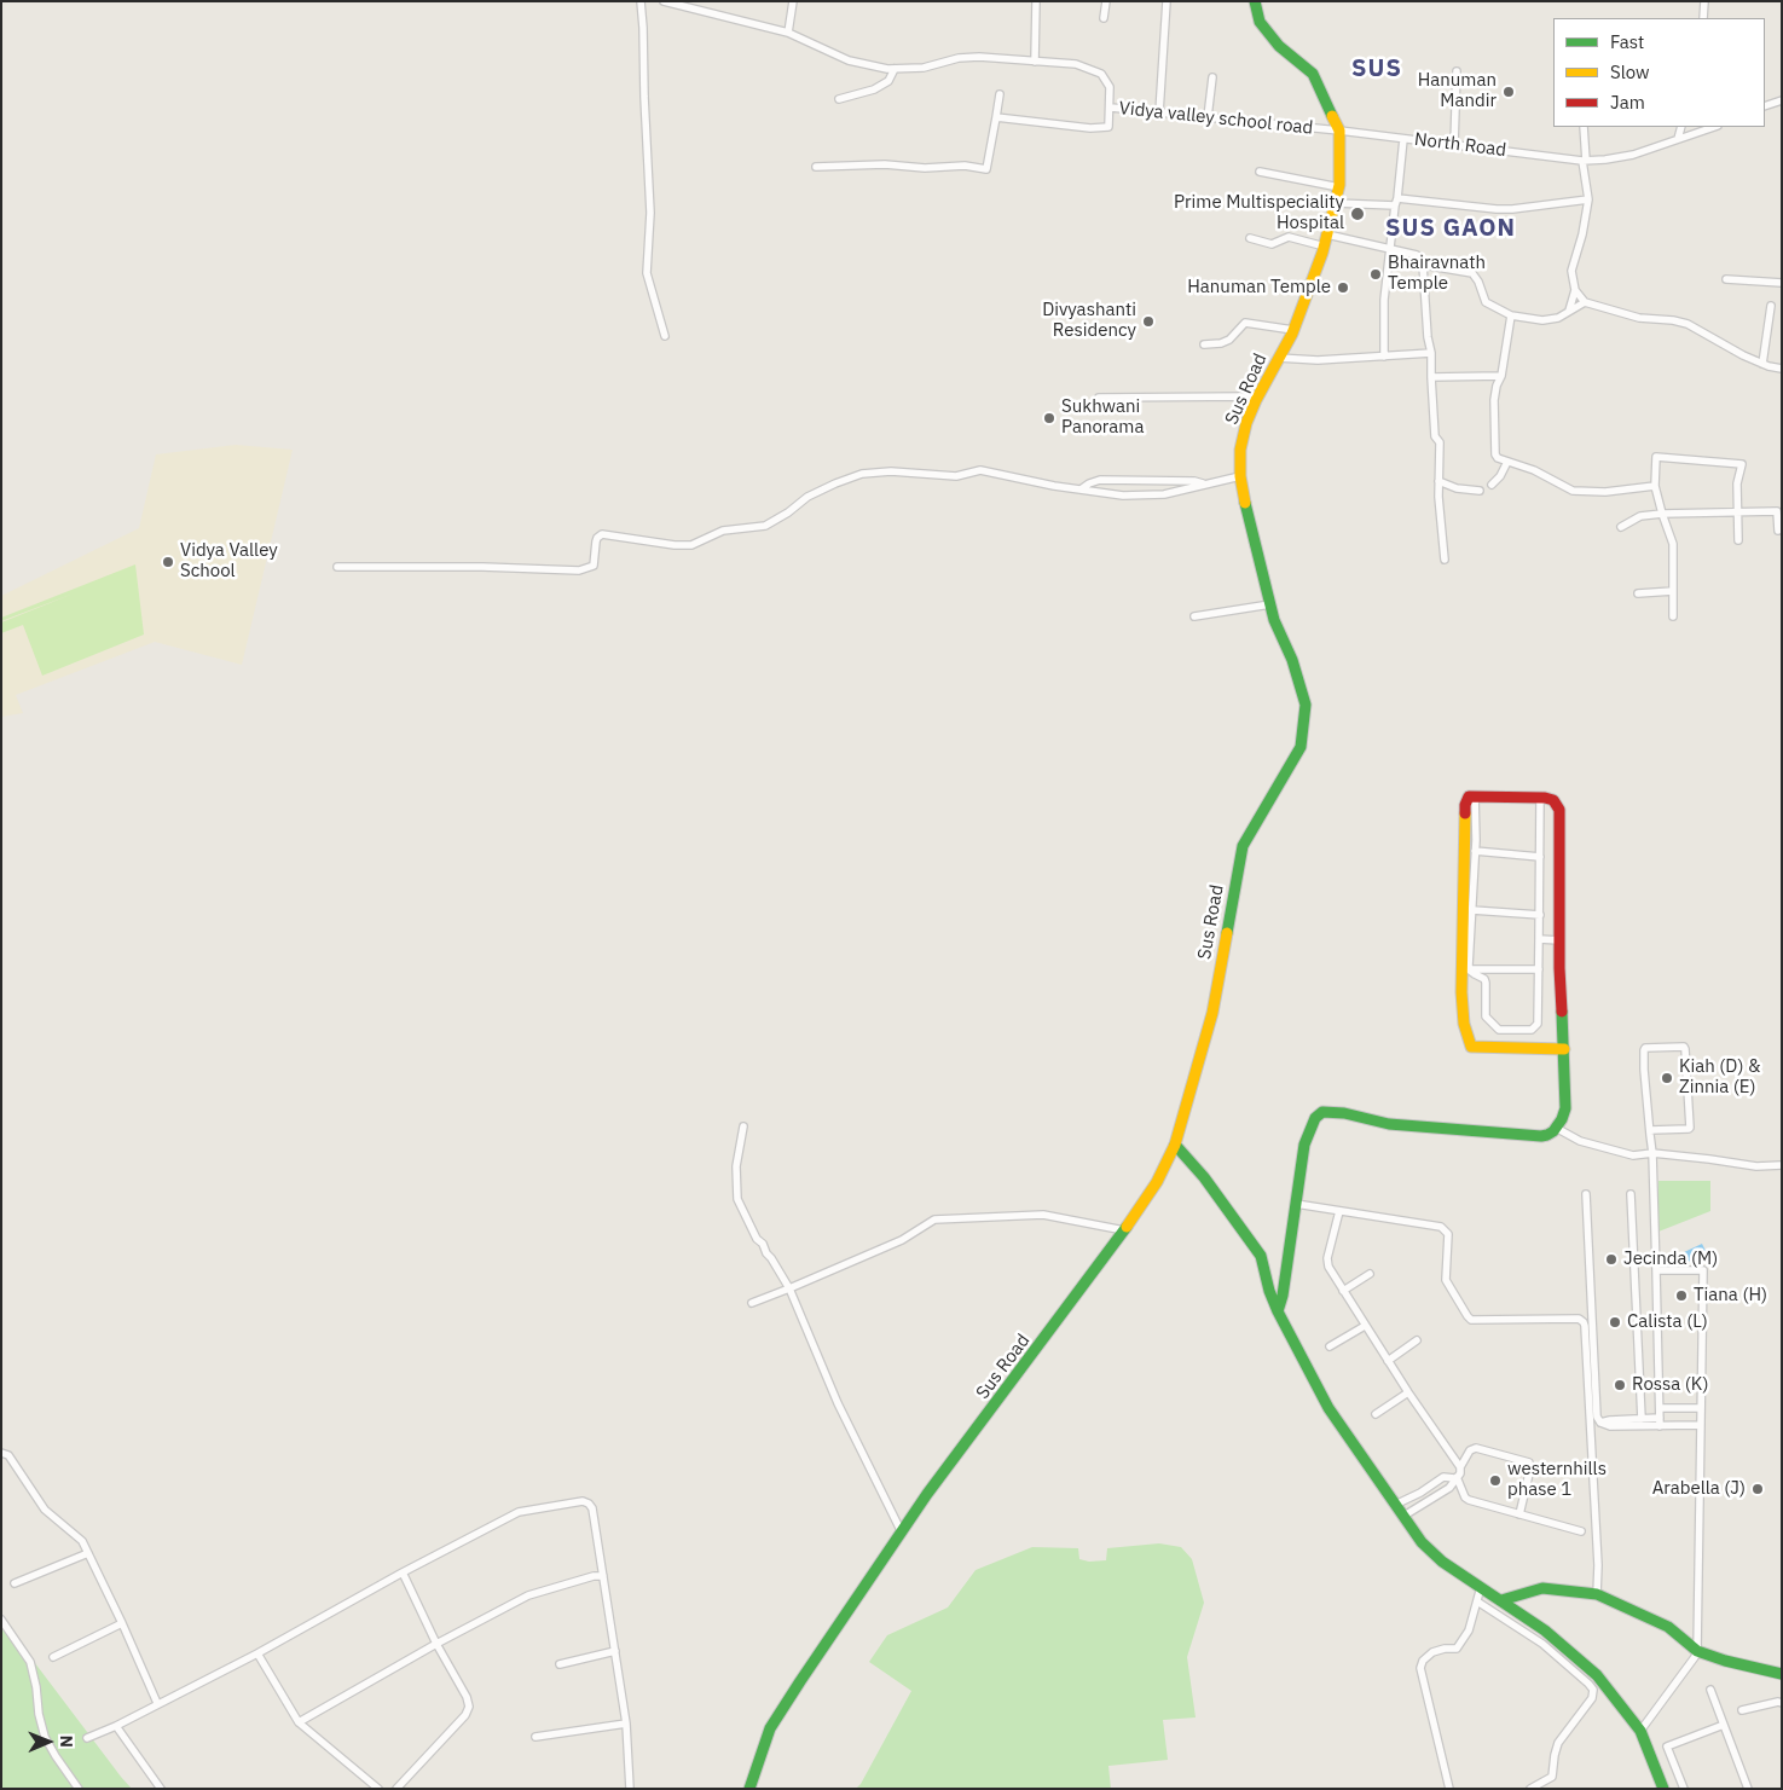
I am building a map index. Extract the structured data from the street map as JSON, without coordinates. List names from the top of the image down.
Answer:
{
  "streets": {
    "street": ["Vidya valley school road", "North Road", "Sus Road"]
  },
  "crossings": [
    ["Vidya valley school road", "North Road"],
    ["Vidya valley school road", "Sus Road"],
    ["North Road", "Sus Road"]
  ],
  "districts": ["SUS", "SUS GAON"],
  "places": [
    "Hanuman Mandir",
    "Prime Multispeciality Hospital",
    "Bhairavnath Temple",
    "Hanuman Temple",
    "Divyashanti Residency",
    "Sukhwani Panorama",
    "Vidya Valley School",
    "Kiah (D) & Zinnia (E)",
    "Jecinda (M)",
    "Tiana (H)",
    "Calista (L)",
    "Rossa (K)",
    "westernhills phase 1",
    "Arabella (J)"
  ],
  "legend": ["Fast", "Slow", "Jam"],
  "north": "right"
}
